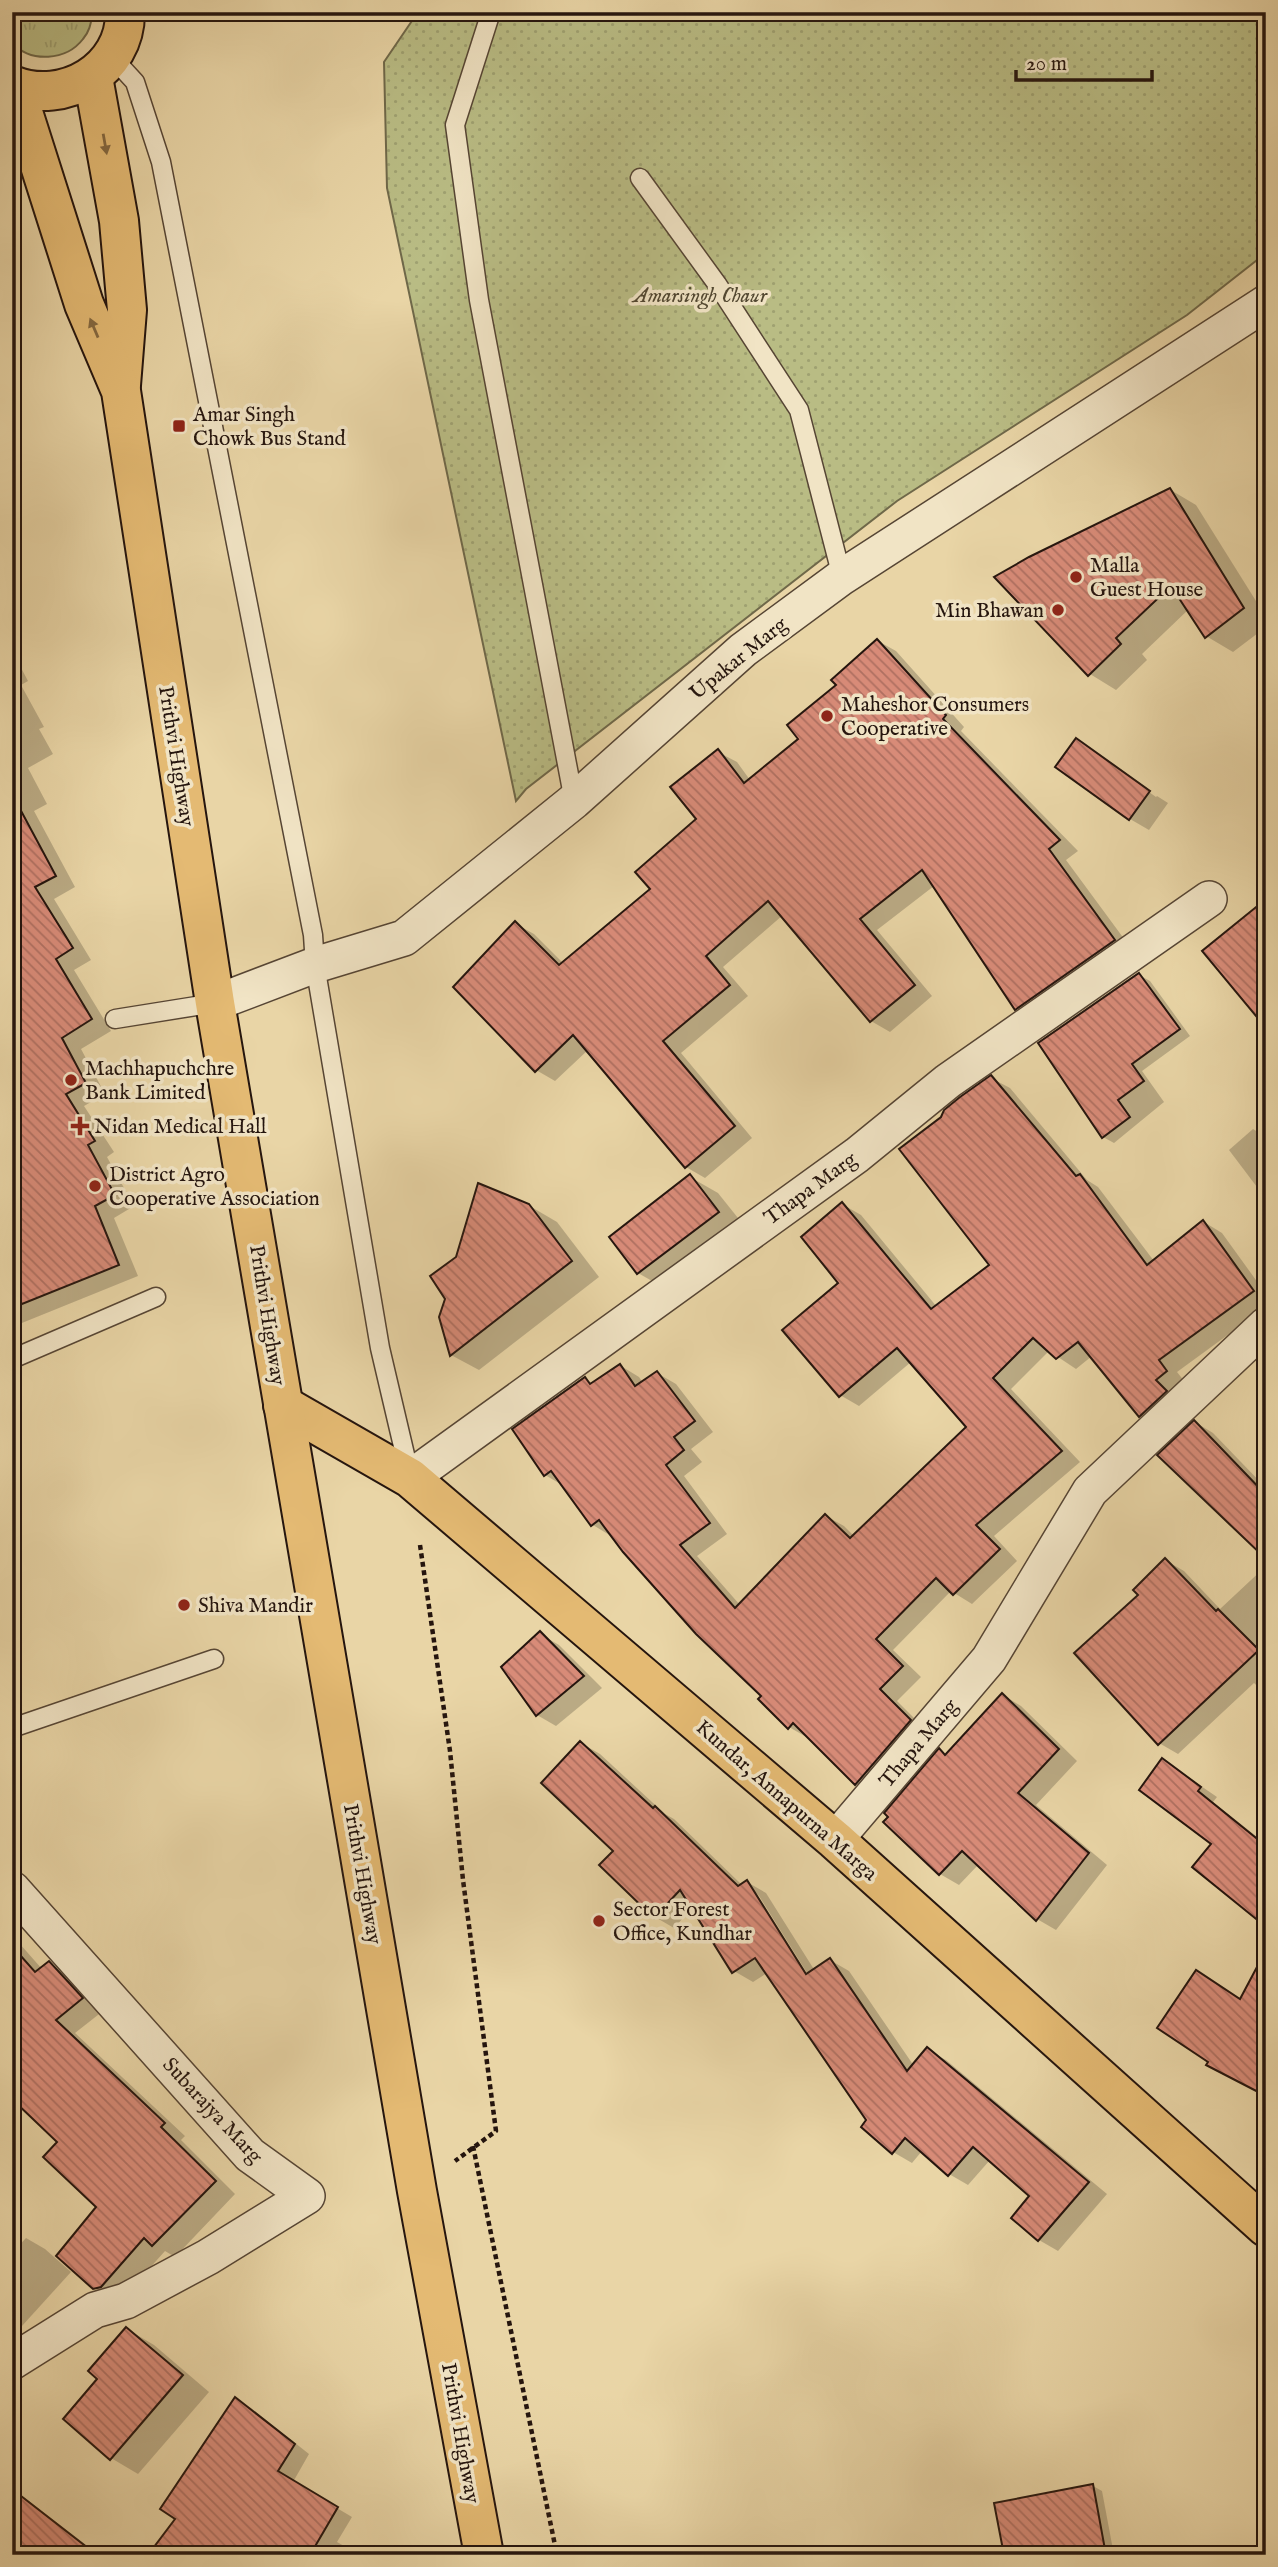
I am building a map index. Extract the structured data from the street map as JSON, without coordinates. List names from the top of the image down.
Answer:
{
  "streets": {
    "main road": ["Prithvi Highway", "Kundar, Annapurna Marga"],
    "street": ["Upakar Marg", "Thapa Marg", "Subarajya Marg"]
  },
  "crossings": [
    ["Upakar Marg", "Prithvi Highway"],
    ["Prithvi Highway", "Kundar, Annapurna Marga"],
    ["Thapa Marg", "Kundar, Annapurna Marga"]
  ],
  "parks": ["Amarsingh Chaur"],
  "places": {
    "transit": ["Amar Singh Chowk Bus Stand"],
    "other": [
      "Malla Guest House",
      "Min Bhawan",
      "Maheshor Consumers Cooperative",
      "Machhapuchchre Bank Limited",
      "District Agro Cooperative Association",
      "Shiva Mandir",
      "Sector Forest Office, Kundhar"
    ],
    "health": ["Nidan Medical Hall"]
  },
  "scale_bar": "20 m"
}
